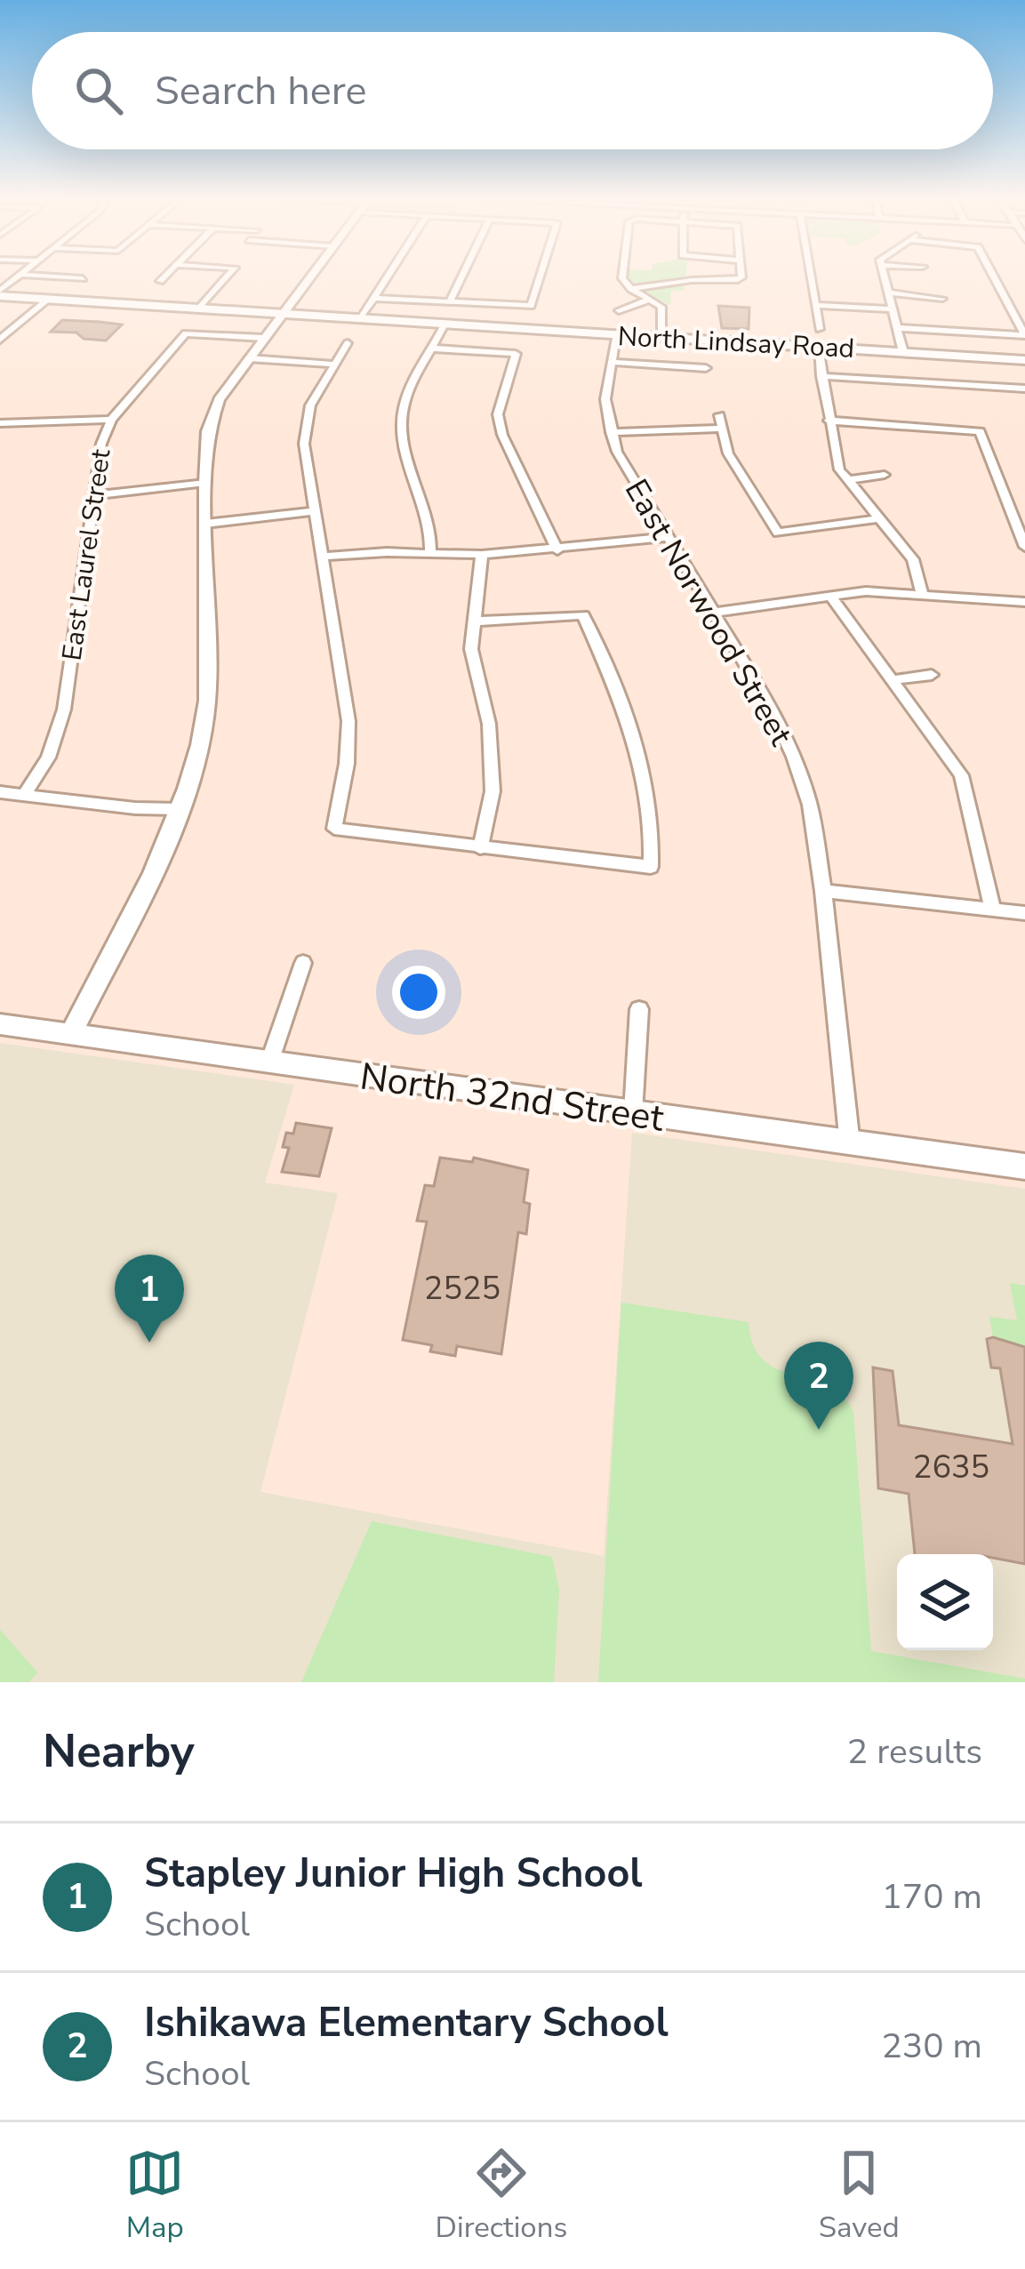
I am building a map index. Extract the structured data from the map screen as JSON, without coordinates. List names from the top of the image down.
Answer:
{
  "streets": {
    "main road": ["North Lindsay Road"],
    "street": ["East Laurel Street", "East Norwood Street", "North 32nd Street"]
  },
  "crossings": [
    ["North Lindsay Road", "East Norwood Street"],
    ["East Norwood Street", "North 32nd Street"]
  ],
  "house_numbers": ["2525", "2635"],
  "page": {
    "search": "Search here",
    "pins": ["1", "2"],
    "heading": ["Nearby", "2 results"],
    "list": [
      {
        "mark": "1",
        "name": "Stapley Junior High School",
        "note": "School",
        "value": "170 m"
      },
      {
        "mark": "2",
        "name": "Ishikawa Elementary School",
        "note": "School",
        "value": "230 m"
      }
    ],
    "nav": ["Map", "Directions", "Saved"]
  }
}
